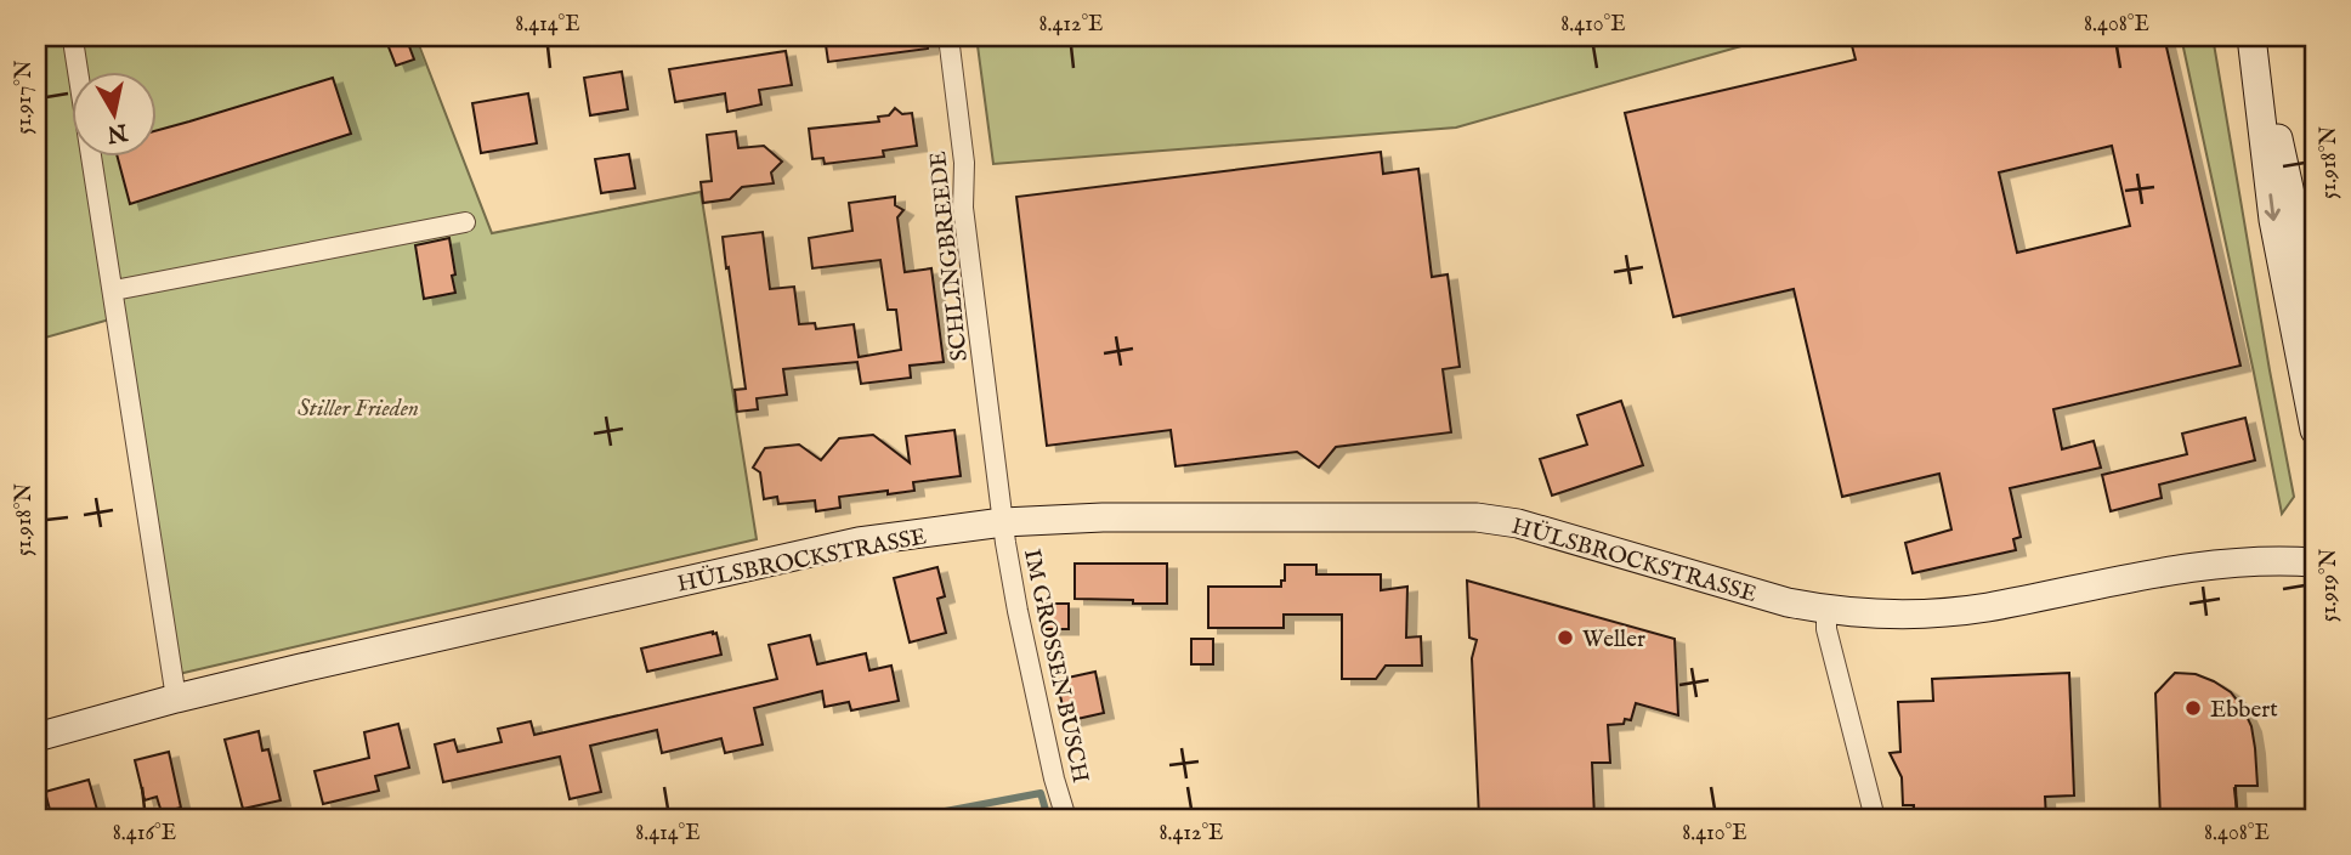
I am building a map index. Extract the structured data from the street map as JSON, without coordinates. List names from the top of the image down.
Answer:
{
  "streets": {
    "street": ["SCHLINGBREEDE", "HÜLSBROCKSTRASSE", "IM GROSSEN BUSCH"]
  },
  "crossings": [
    ["SCHLINGBREEDE", "HÜLSBROCKSTRASSE"],
    ["SCHLINGBREEDE", "IM GROSSEN BUSCH"],
    ["HÜLSBROCKSTRASSE", "IM GROSSEN BUSCH"]
  ],
  "parks": ["Stiller Frieden"],
  "places": ["Weller", "Ebbert"],
  "north": "bottom",
  "coordinates": [
    "8.414°E",
    "8.412°E",
    "8.410°E",
    "8.408°E",
    "51.917°N",
    "51.918°N",
    "51.919°N",
    "8.416°E"
  ]
}
